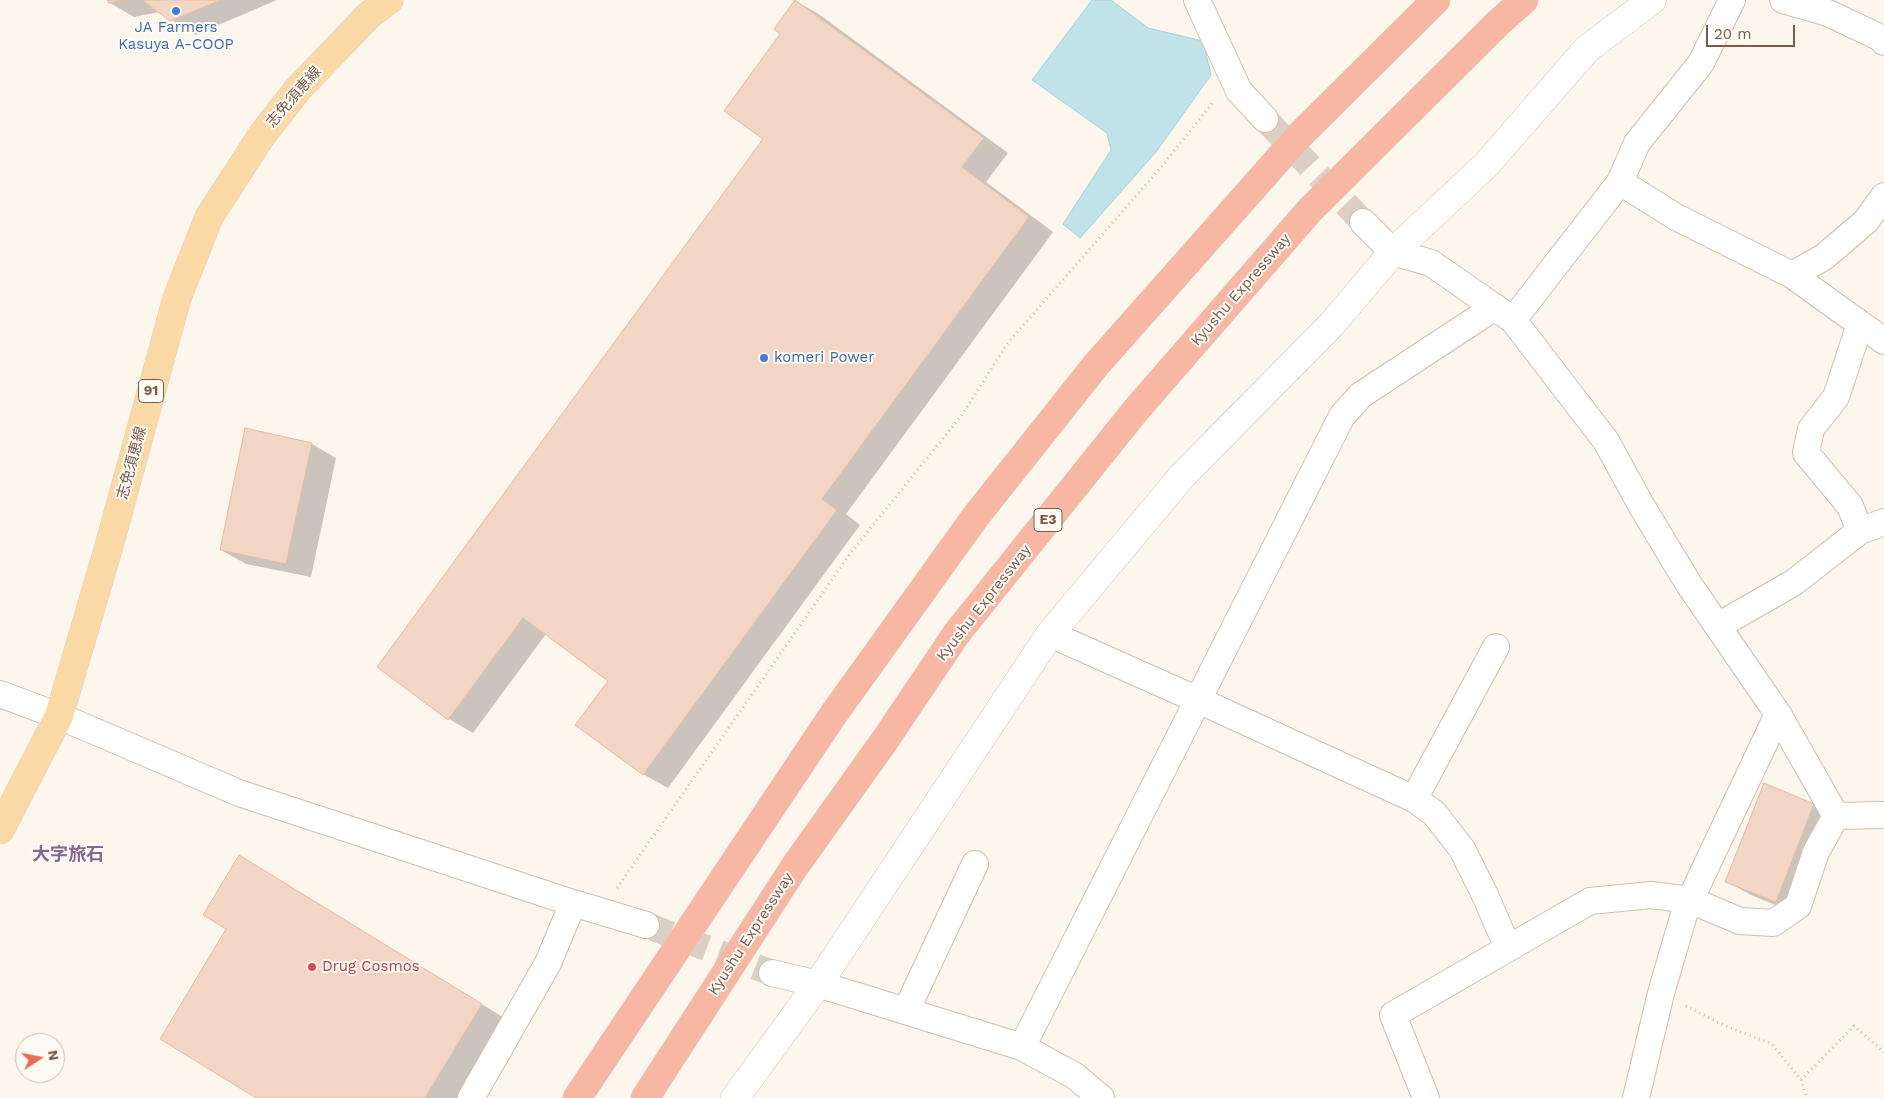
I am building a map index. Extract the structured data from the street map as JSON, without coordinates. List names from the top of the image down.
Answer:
{
  "streets": {
    "highway": ["Kyushu Expressway", "E3"],
    "main road": ["志免須恵線", "91"]
  },
  "districts": ["大字旅石"],
  "places": ["JA Farmers Kasuya A-COOP", "komeri Power", "Drug Cosmos"],
  "scale_bar": "20 m",
  "north": "right"
}
